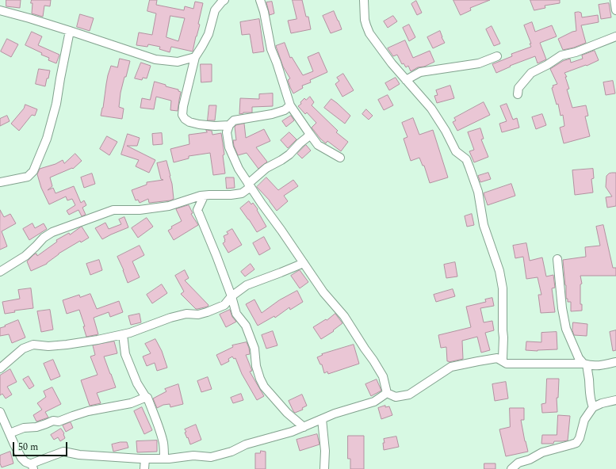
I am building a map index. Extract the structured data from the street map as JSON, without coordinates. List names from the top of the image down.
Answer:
{
  "scale_bar": "50 m"
}
